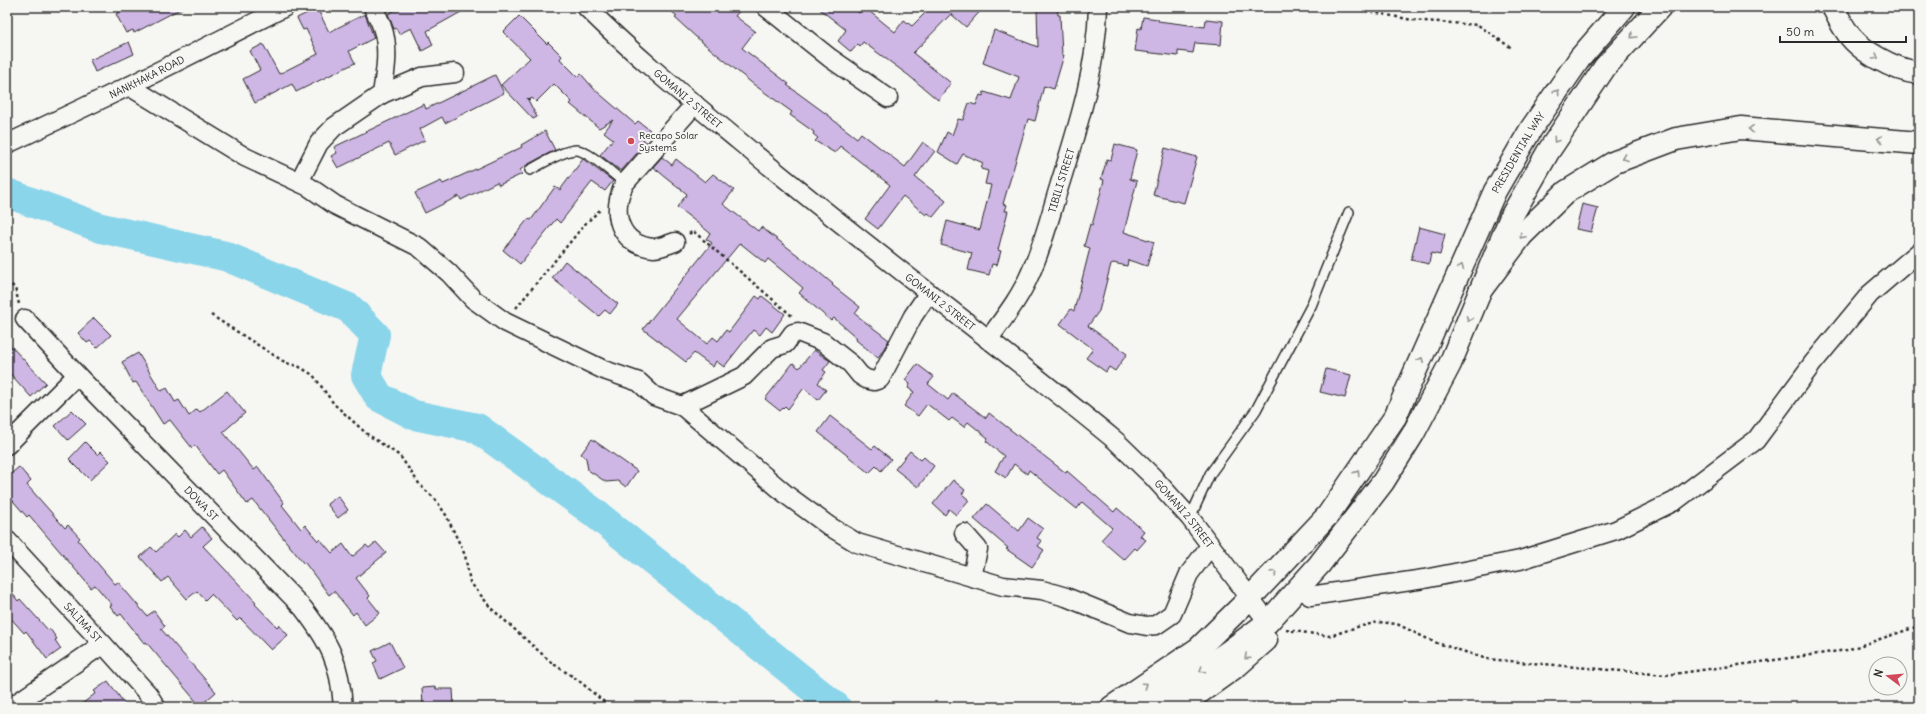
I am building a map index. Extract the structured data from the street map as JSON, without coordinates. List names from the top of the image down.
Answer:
{
  "streets": {
    "main road": ["PRESIDENTIAL WAY"],
    "street": [
      "NANKHAKA ROAD",
      "GOMANI 2 STREET",
      "TIBILI STREET",
      "DOWA ST",
      "SALIMA ST"
    ]
  },
  "crossings": [
    ["GOMANI 2 STREET", "PRESIDENTIAL WAY"],
    ["GOMANI 2 STREET", "TIBILI STREET"]
  ],
  "places": ["Recapo Solar Systems"],
  "scale_bar": "50 m",
  "north": "left"
}
